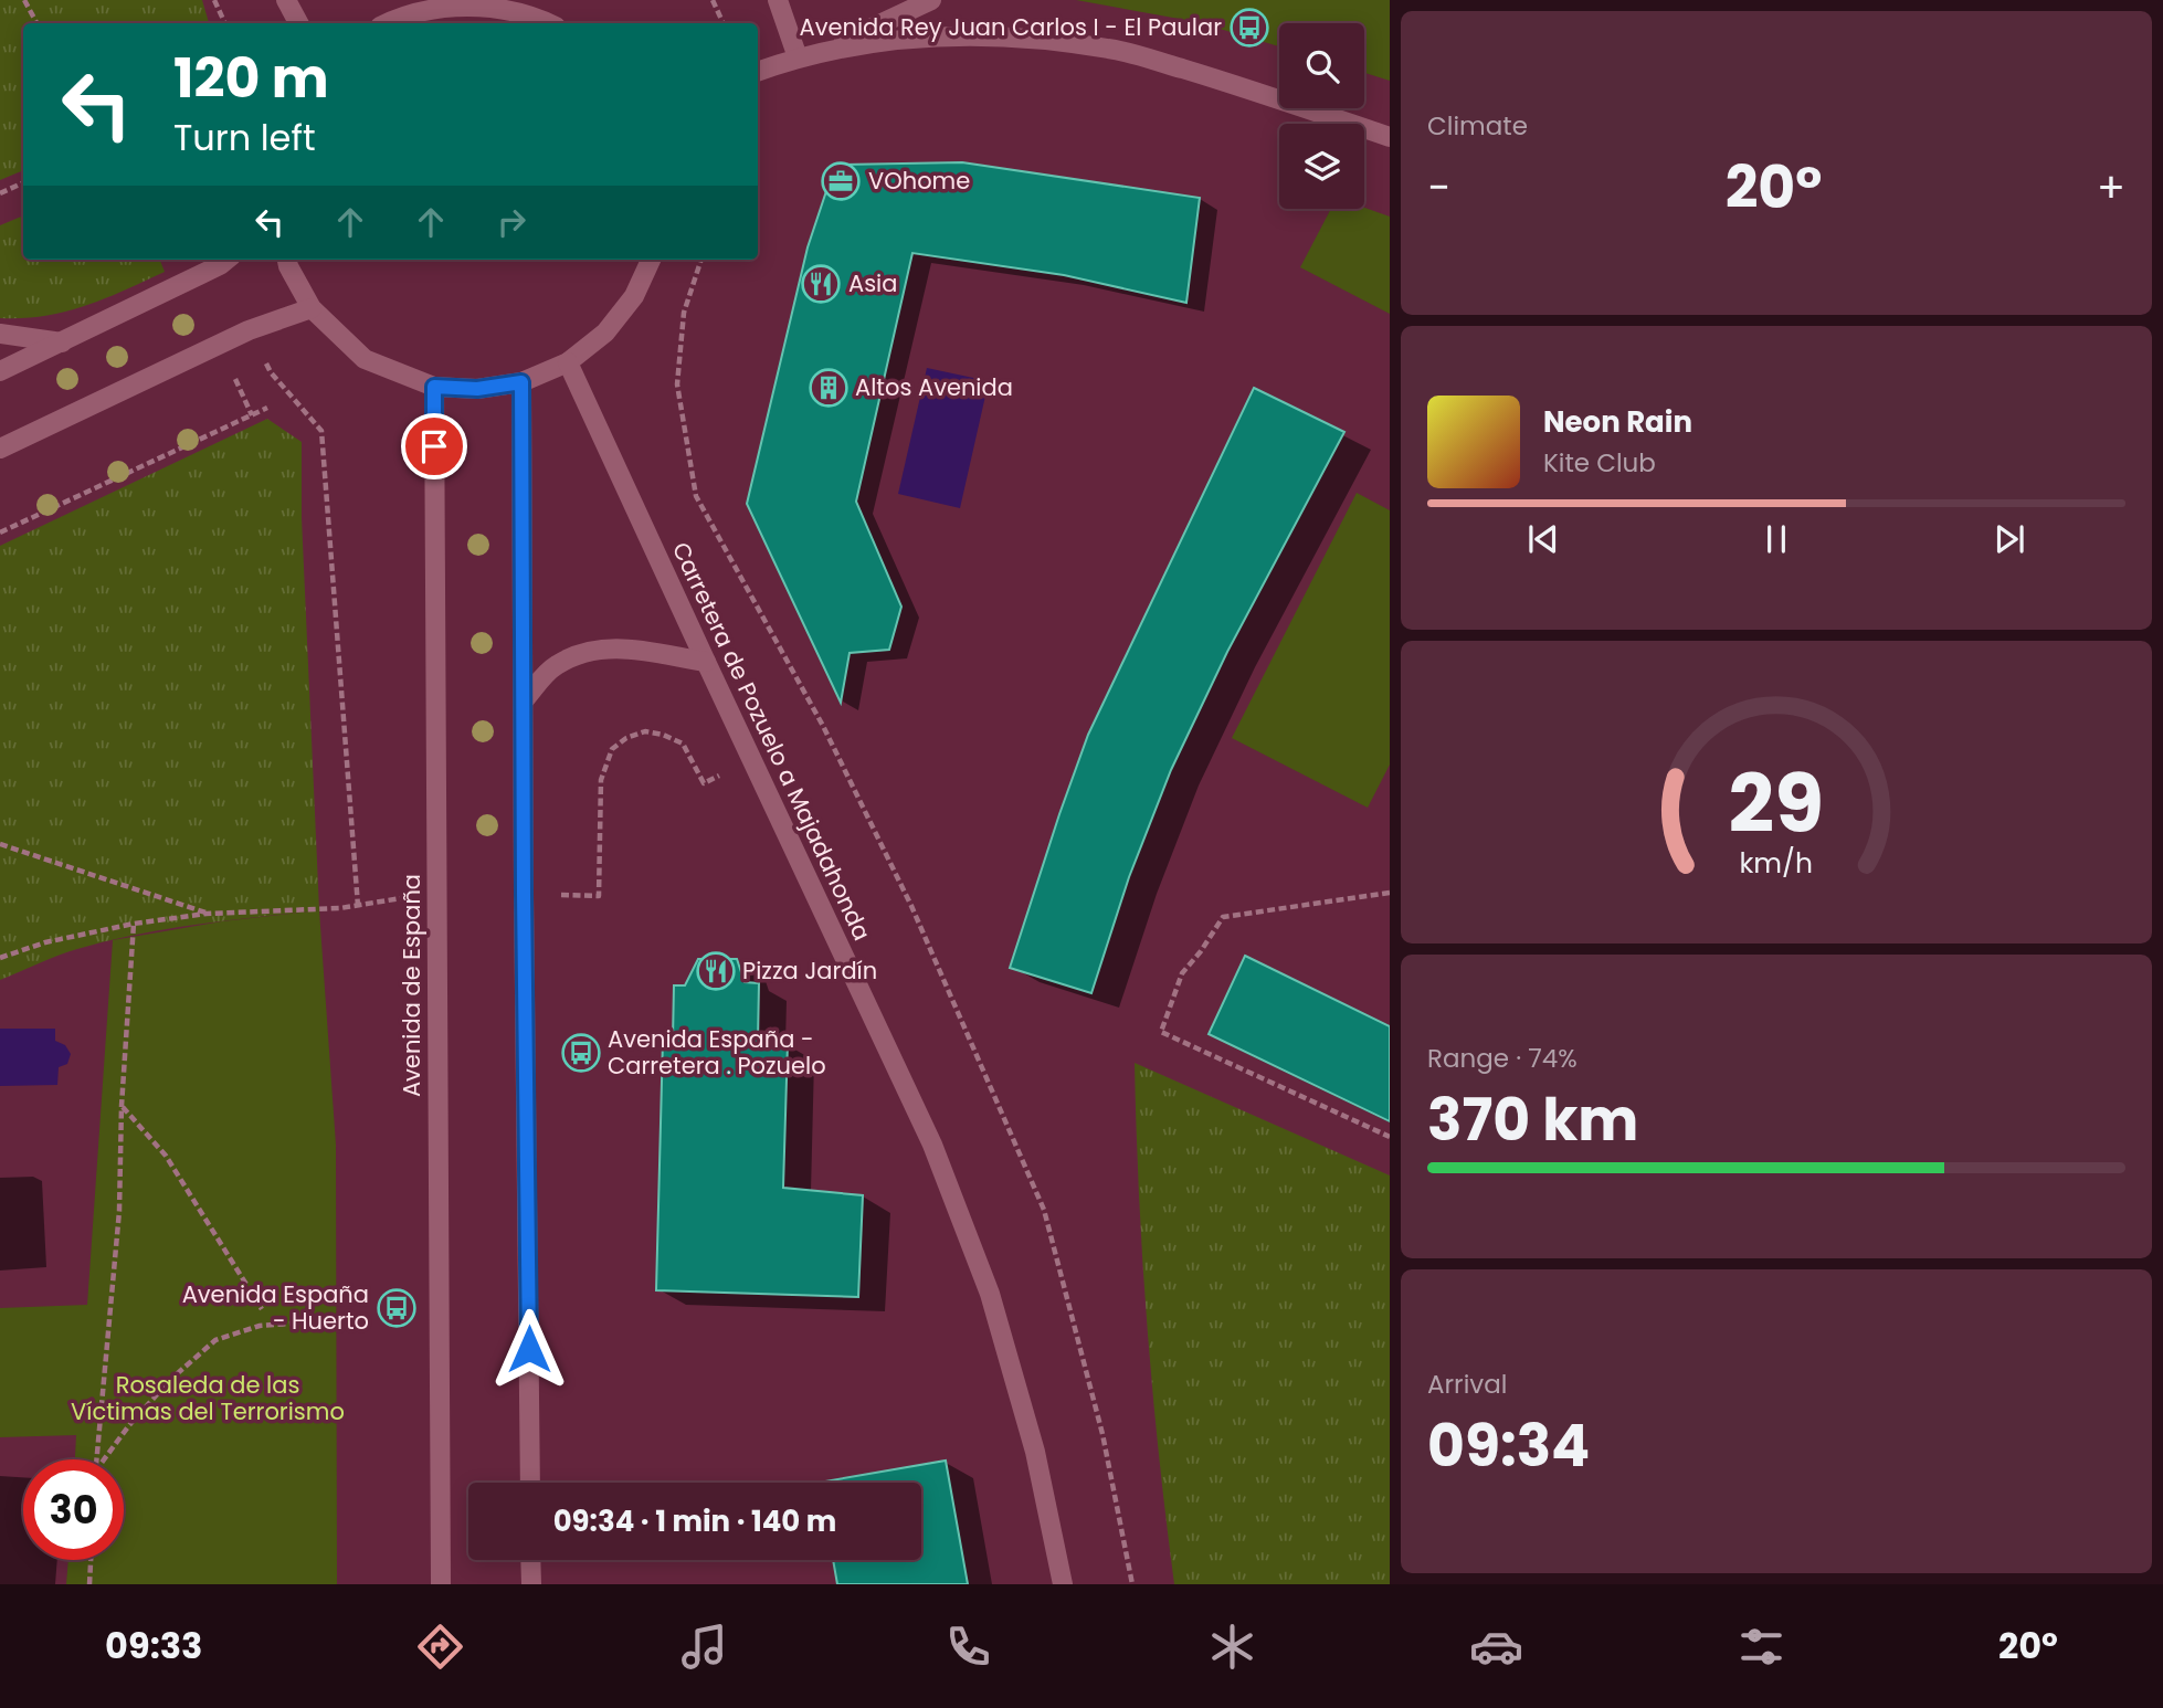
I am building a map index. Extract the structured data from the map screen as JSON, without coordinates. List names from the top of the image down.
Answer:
{
  "streets": {
    "street": ["Carretera de Pozuelo a Majadahonda", "Avenida de España"]
  },
  "parks": ["Rosaleda de las Víctimas del Terrorismo"],
  "places": {
    "bus stop": ["Avenida Rey Juan Carlos I - El Paular", "Avenida España - Carretera . Pozuelo", "Avenida España - Huerto"],
    "office": ["VOhome"],
    "restaurant": ["Asia", "Pizza Jardín"],
    "building": ["Altos Avenida"]
  },
  "page": {
    "tile": [
      "Climate",
      ["Range · 74%", "370 km"],
      ["Arrival", "09:34"]
    ],
    "turn": ["120 m", "Turn left"],
    "heat": ["−", "20°", "+"],
    "song": ["Neon Rain", "Kite Club"],
    "limit": "30",
    "trip": "09:34 · 1 min · 140 m",
    "tabs": ["09:33", "20°"],
    "gauge": ["29", "km/h"]
  }
}
